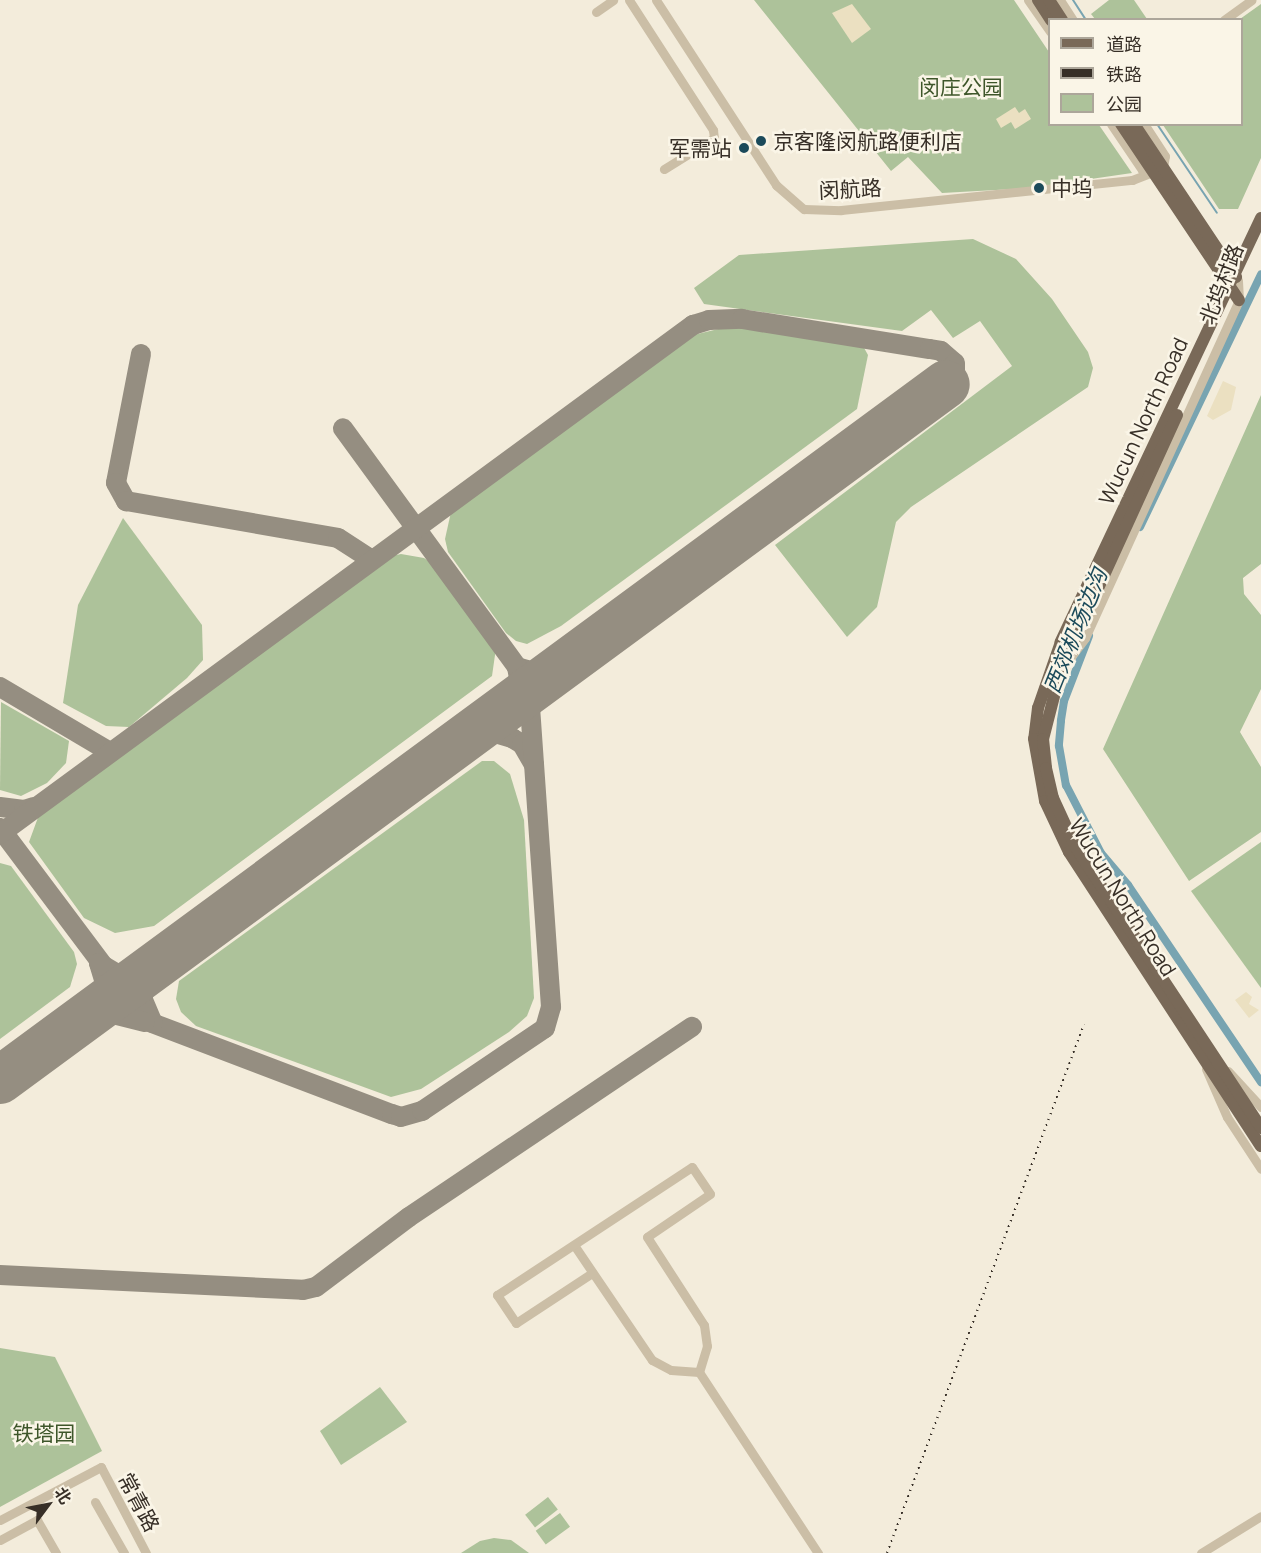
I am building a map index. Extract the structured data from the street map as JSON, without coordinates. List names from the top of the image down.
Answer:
{
  "streets": {
    "main road": ["北坞村路", "Wucun North Road"],
    "street": ["闵航路", "常青路"]
  },
  "crossings": [
    ["北坞村路", "Wucun North Road"]
  ],
  "water": ["西郊机场边沟"],
  "parks": ["闵庄公园", "铁塔园"],
  "places": ["京客隆闵航路便利店", "军需站", "中坞"],
  "legend": ["道路", "铁路", "公园"],
  "north": "top right"
}
